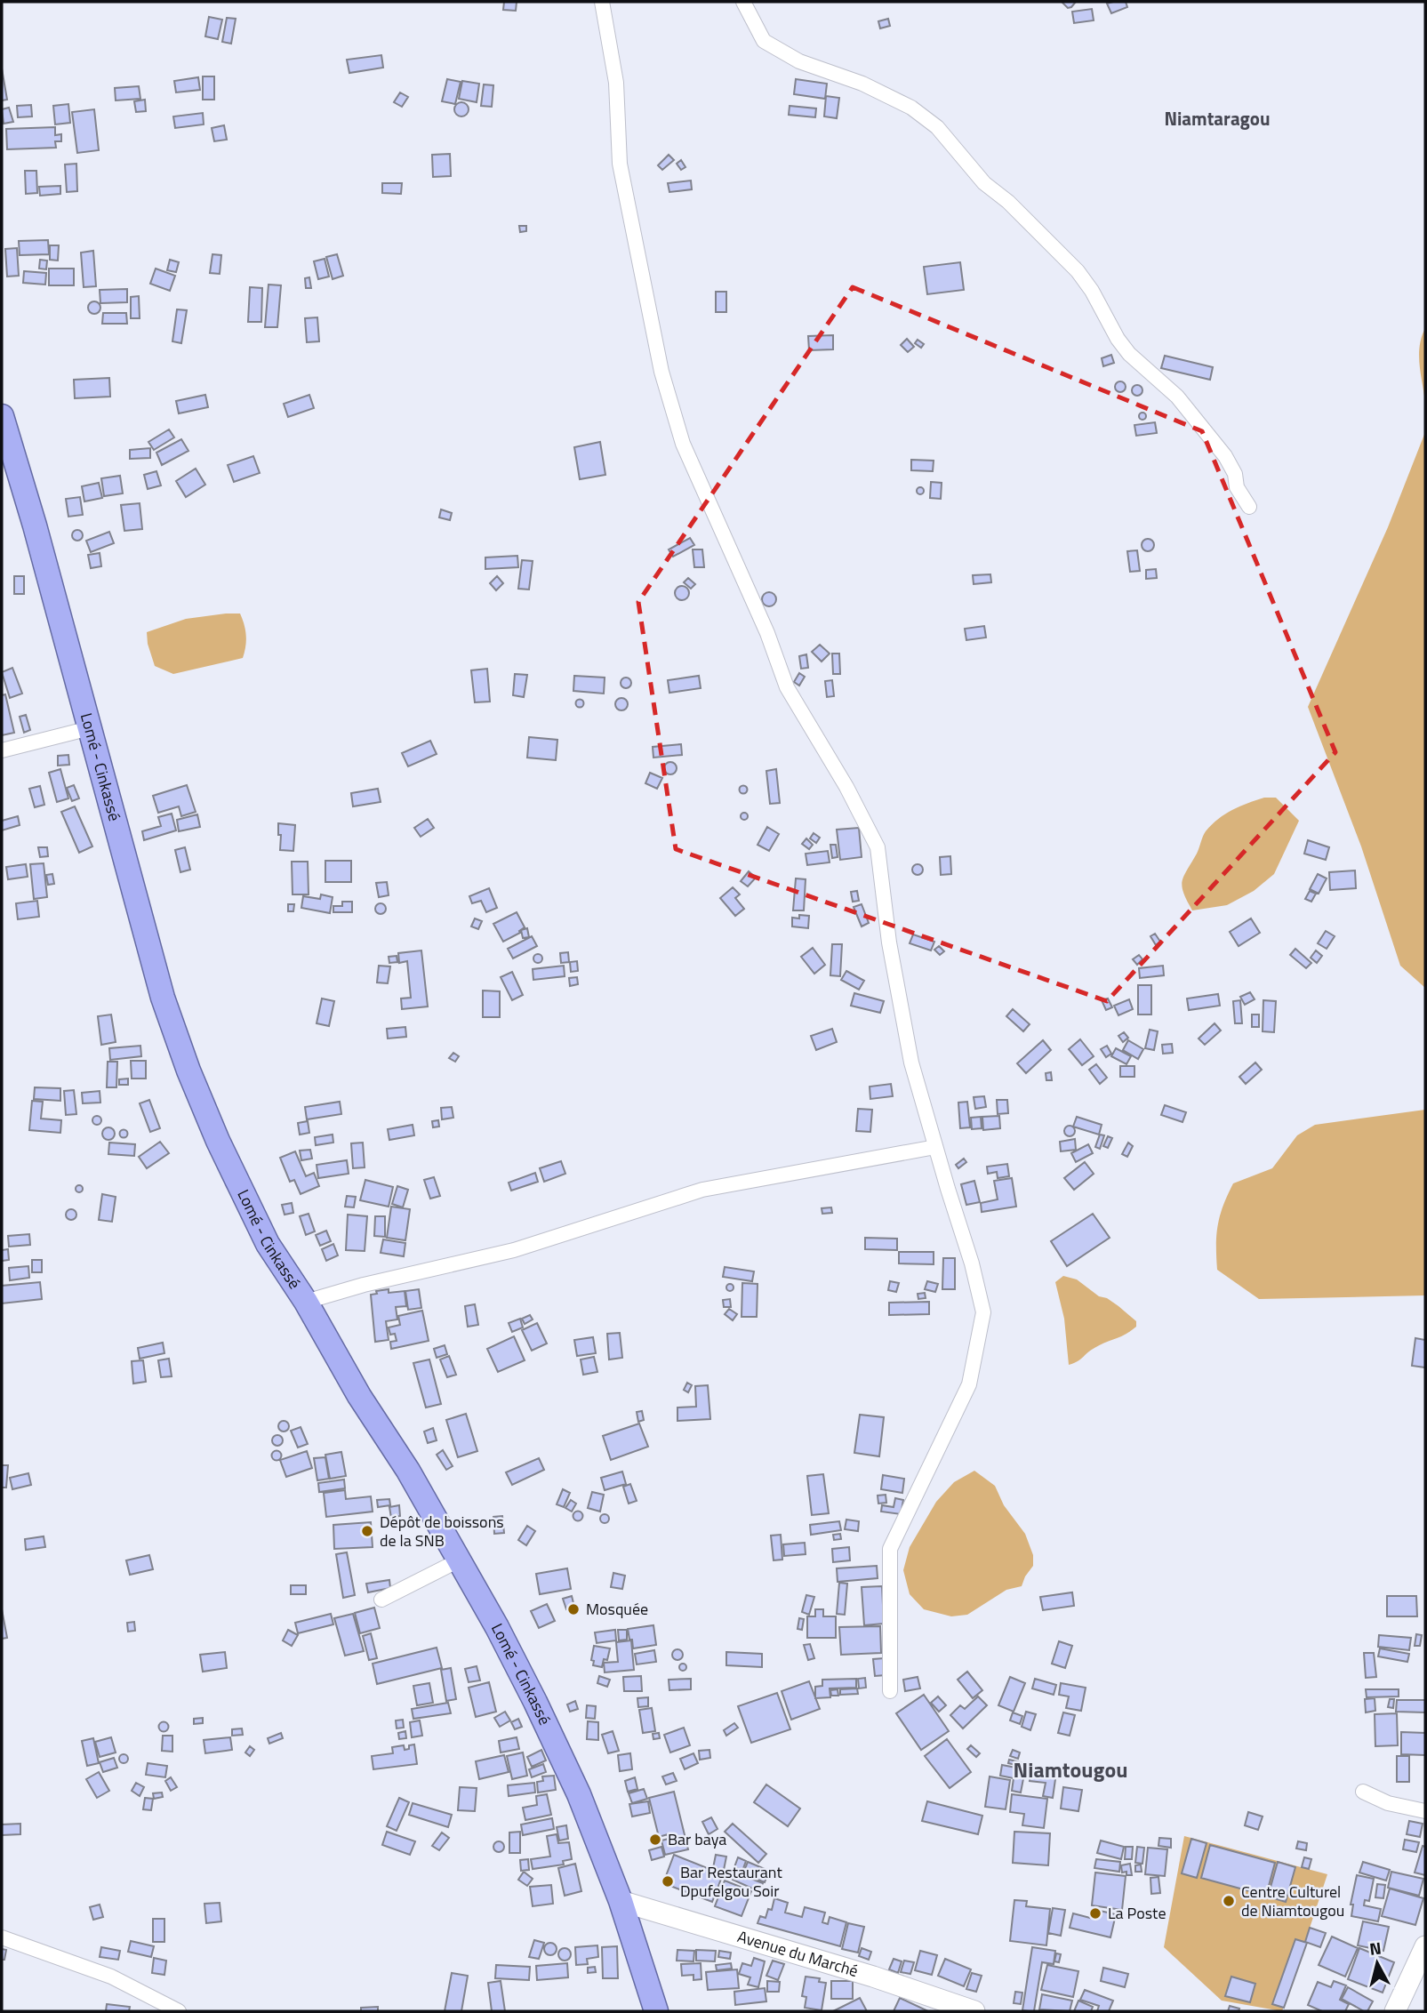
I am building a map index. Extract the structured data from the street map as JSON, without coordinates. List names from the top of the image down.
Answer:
{
  "streets": {
    "highway": ["Lomé - Cinkassé"],
    "main road": ["Avenue du Marché"]
  },
  "crossings": [
    ["Lomé - Cinkassé", "Avenue du Marché"]
  ],
  "districts": ["Niamtaragou", "Niamtougou"],
  "places": [
    "Dépôt de boissons de la SNB",
    "Mosquée",
    "Bar baya",
    "Bar Restaurant Dpufelgou Soir",
    "Centre Culturel de Niamtougou",
    "La Poste"
  ],
  "north": "top"
}
